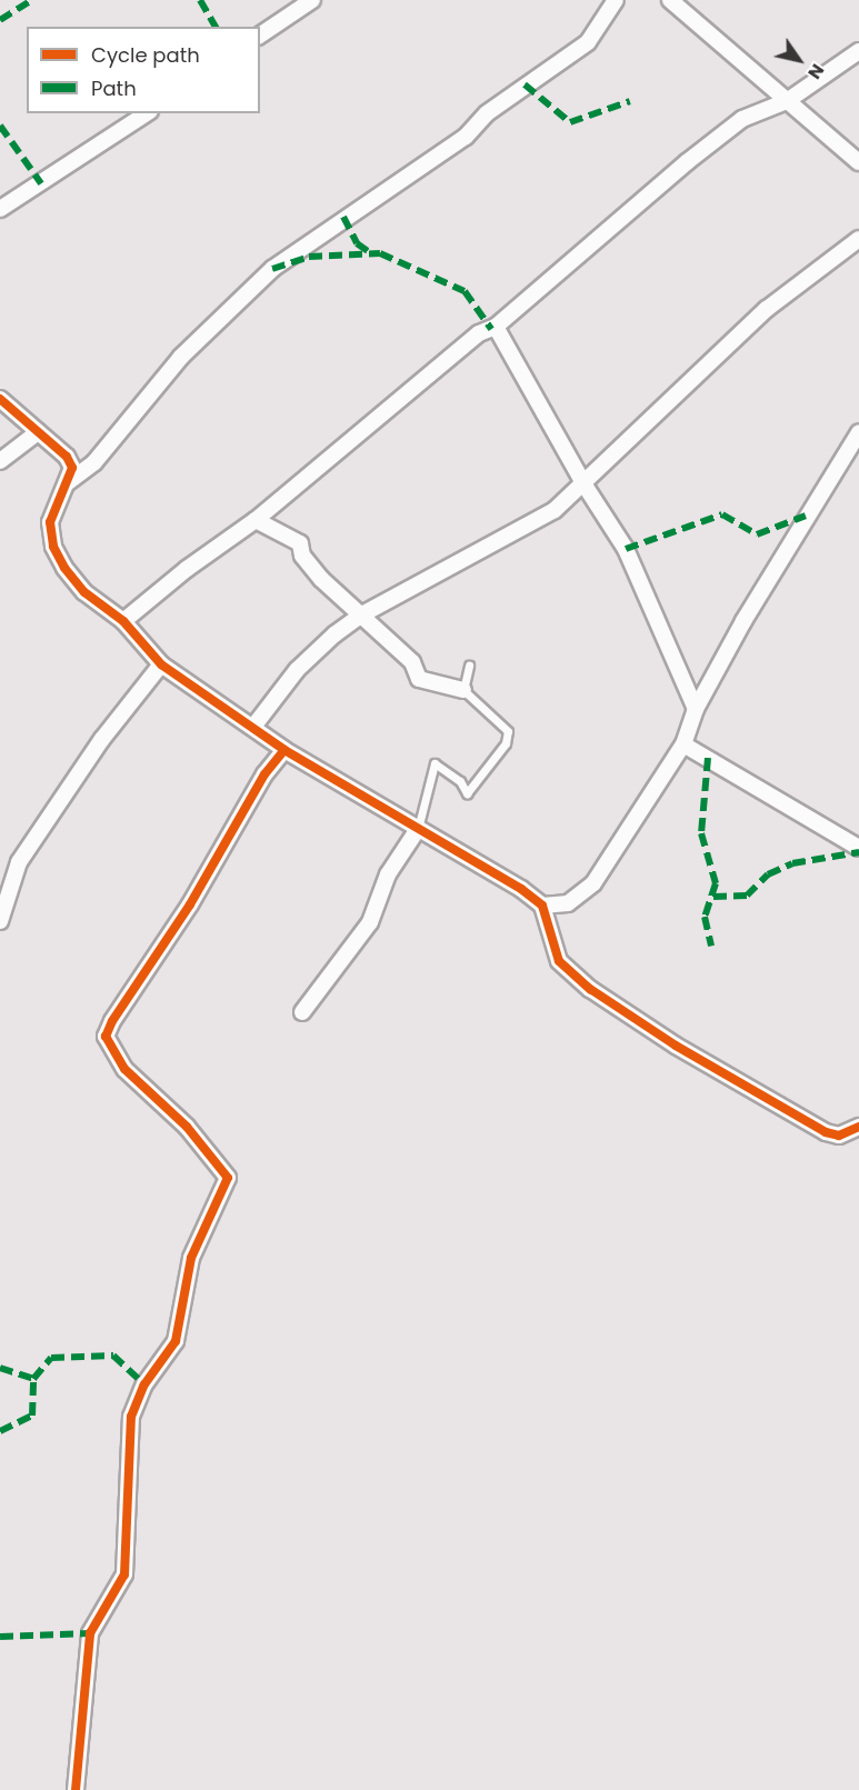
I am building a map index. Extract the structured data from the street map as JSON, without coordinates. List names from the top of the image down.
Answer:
{
  "legend": ["Cycle path", "Path"],
  "north": "bottom right"
}
